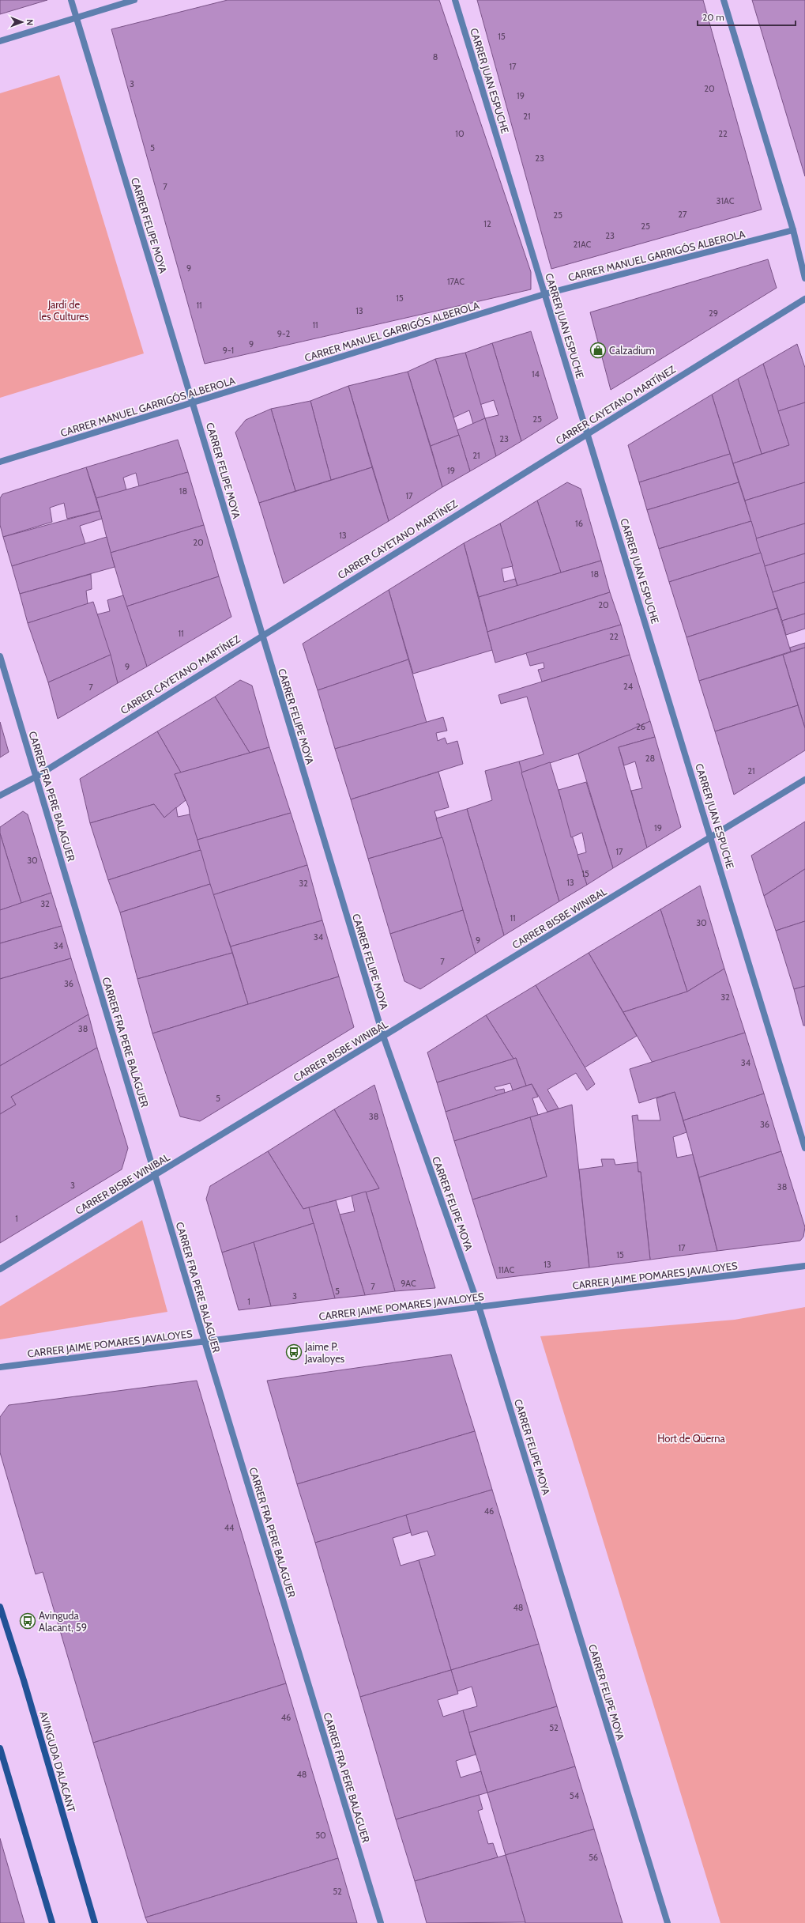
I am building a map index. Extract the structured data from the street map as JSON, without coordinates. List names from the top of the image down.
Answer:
{
  "streets": {
    "main road": ["AVINGUDA D'ALACANT"],
    "street": [
      "CARRER JUAN ESPUCHE",
      "CARRER FELIPE MOYA",
      "CARRER MANUEL GARRIGÓS ALBEROLA",
      "CARRER CAYETANO MARTÍNEZ",
      "CARRER FRA PERE BALAGUER",
      "CARRER BISBE WINIBAL",
      "CARRER JAIME POMARES JAVALOYES"
    ]
  },
  "crossings": [
    ["CARRER JUAN ESPUCHE", "CARRER MANUEL GARRIGÓS ALBEROLA"],
    ["CARRER JUAN ESPUCHE", "CARRER CAYETANO MARTÍNEZ"],
    ["CARRER JUAN ESPUCHE", "CARRER BISBE WINIBAL"],
    ["CARRER FELIPE MOYA", "CARRER MANUEL GARRIGÓS ALBEROLA"],
    ["CARRER FELIPE MOYA", "CARRER CAYETANO MARTÍNEZ"],
    ["CARRER FELIPE MOYA", "CARRER BISBE WINIBAL"],
    ["CARRER FELIPE MOYA", "CARRER JAIME POMARES JAVALOYES"],
    ["CARRER CAYETANO MARTÍNEZ", "CARRER FRA PERE BALAGUER"],
    ["CARRER FRA PERE BALAGUER", "CARRER BISBE WINIBAL"],
    ["CARRER FRA PERE BALAGUER", "CARRER JAIME POMARES JAVALOYES"]
  ],
  "parks": ["Jardí de les Cultures", "Hort de Qüerna"],
  "places": {
    "shop": ["Calzadium"],
    "bus stop": ["Jaime P. Javaloyes", "Avinguda Alacant, 59"]
  },
  "house_numbers": [
    "15",
    "8",
    "17",
    "3",
    "20",
    "19",
    "21",
    "10",
    "22",
    "5",
    "23",
    "7",
    "31AC",
    "27",
    "25",
    "12",
    "25",
    "23",
    "21AC",
    "9",
    "17AC",
    "15",
    "11",
    "13",
    "29",
    "11",
    "9-2",
    "9",
    "9-1",
    "14",
    "25",
    "23",
    "21",
    "19",
    "18",
    "17",
    "16",
    "13",
    "20",
    "18",
    "20",
    "11",
    "22",
    "9",
    "24",
    "7",
    "26",
    "28",
    "21",
    "19",
    "17",
    "30",
    "15",
    "13",
    "32",
    "32",
    "11",
    "30",
    "34",
    "9",
    "34",
    "7",
    "36",
    "32",
    "38",
    "34",
    "5",
    "38",
    "36",
    "3",
    "38",
    "1",
    "17",
    "15",
    "13",
    "11AC",
    "9AC",
    "7",
    "5",
    "3",
    "1",
    "46",
    "44",
    "48",
    "46",
    "52",
    "48",
    "54",
    "50",
    "56",
    "52"
  ],
  "scale_bar": "20 m",
  "north": "right"
}
